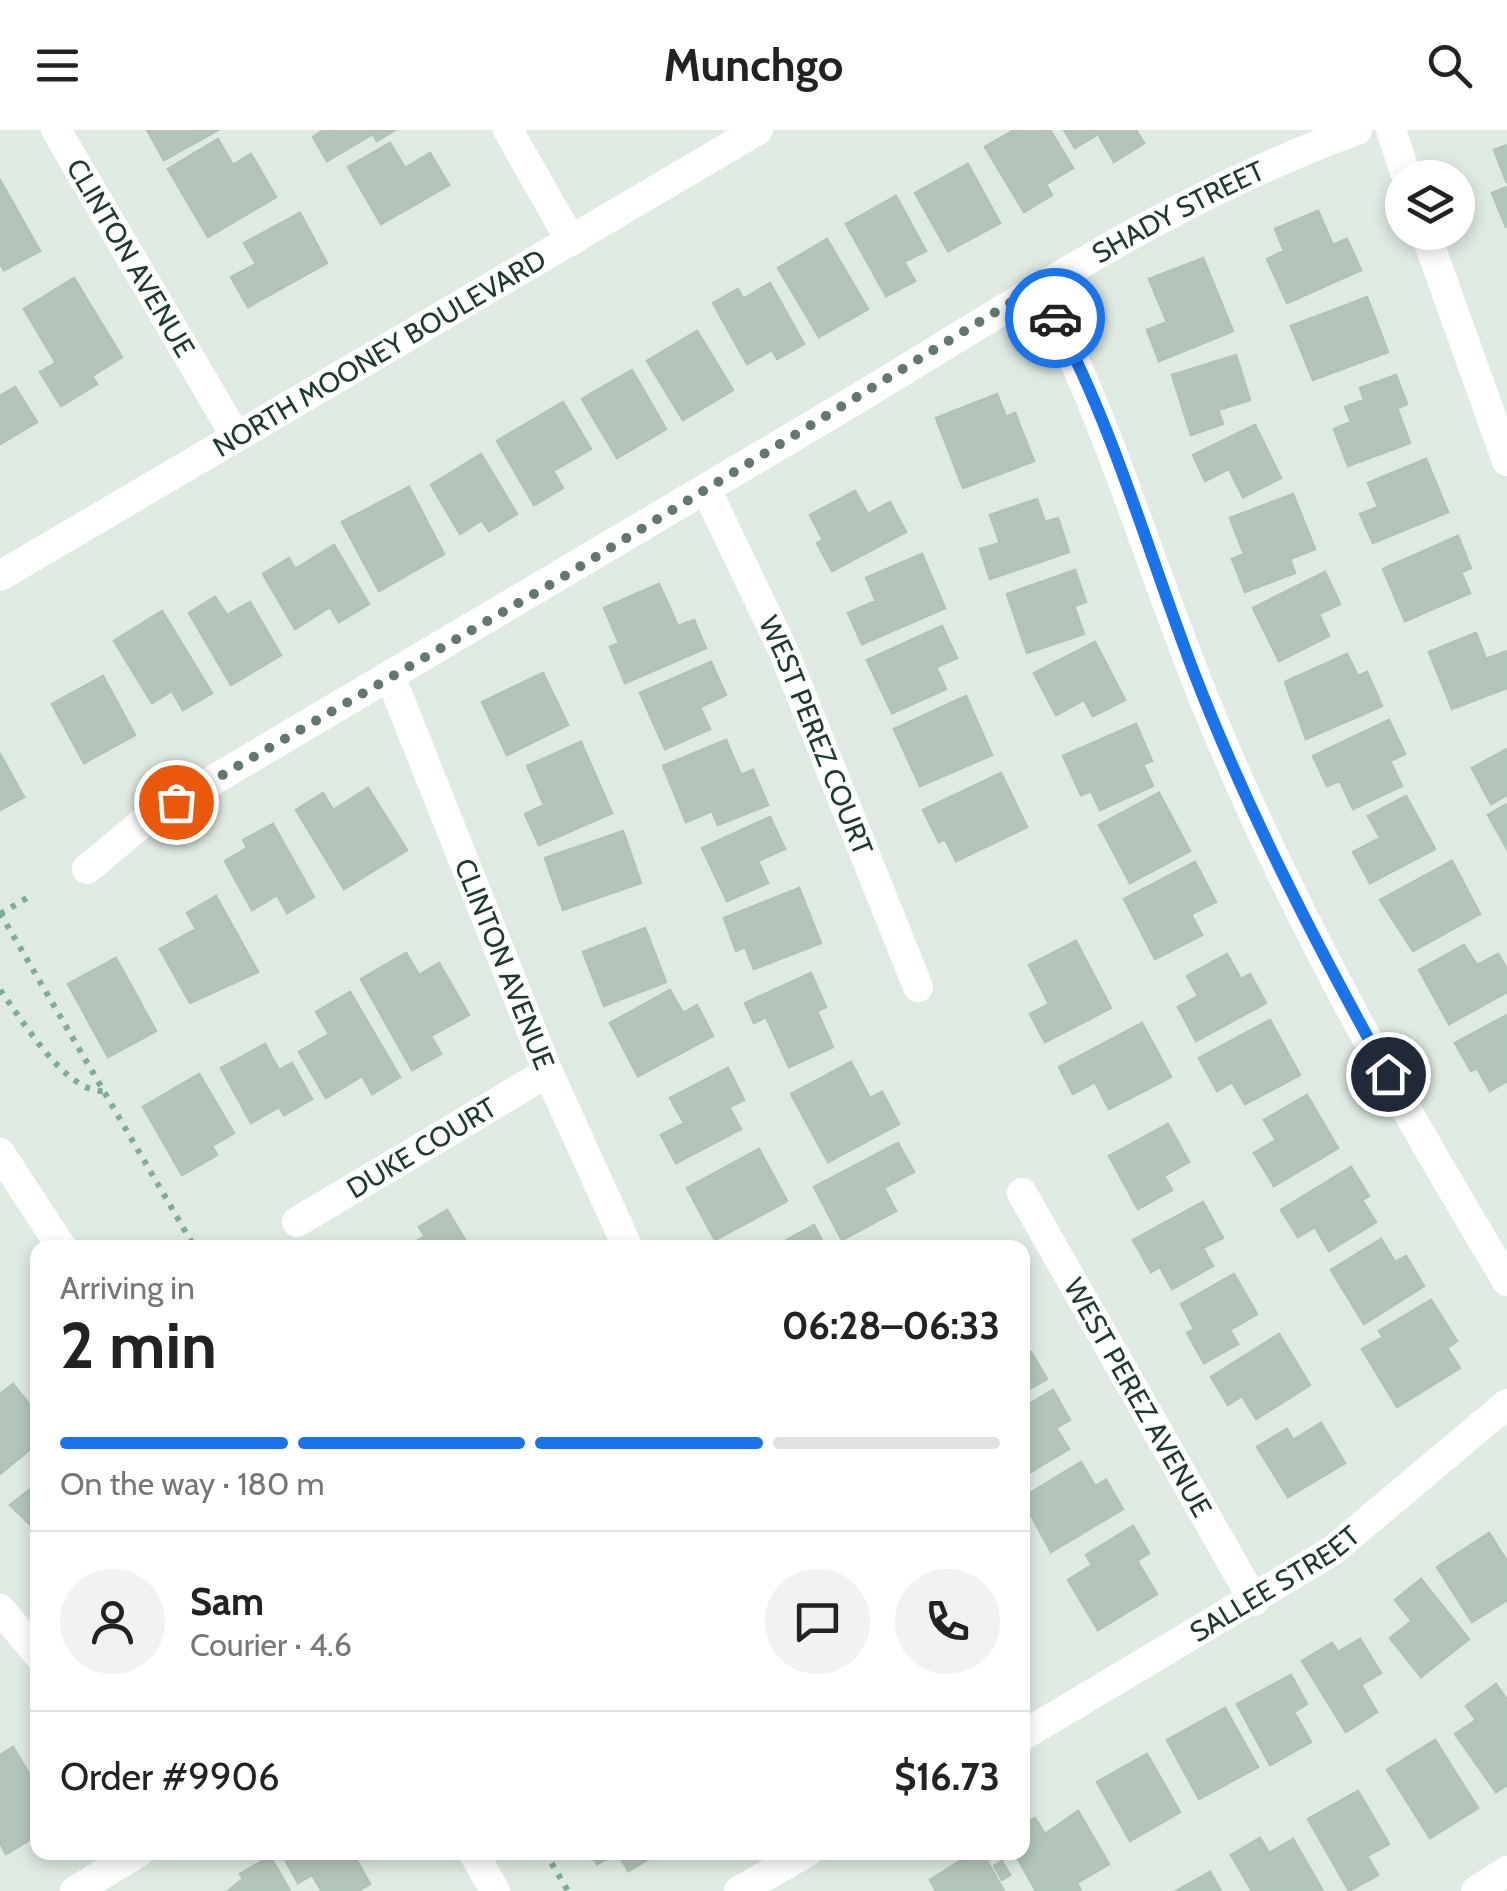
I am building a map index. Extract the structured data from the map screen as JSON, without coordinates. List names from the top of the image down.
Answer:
{
  "streets": {
    "street": [
      "SHADY STREET",
      "CLINTON AVENUE",
      "NORTH MOONEY BOULEVARD",
      "WEST PEREZ COURT",
      "DUKE COURT",
      "WEST PEREZ AVENUE",
      "SALLEE STREET"
    ]
  },
  "crossings": [
    ["SHADY STREET", "CLINTON AVENUE"],
    ["SHADY STREET", "WEST PEREZ COURT"],
    ["CLINTON AVENUE", "NORTH MOONEY BOULEVARD"],
    ["CLINTON AVENUE", "DUKE COURT"],
    ["WEST PEREZ AVENUE", "SALLEE STREET"]
  ],
  "page": {
    "header": "Munchgo",
    "heading": ["2 min", "Arriving in", "06:28–06:33"],
    "panel": [
      "Sam",
      "Courier · 4.6",
      "Order #9906",
      "$16.73"
    ],
    "bar": "On the way · 180 m"
  }
}
